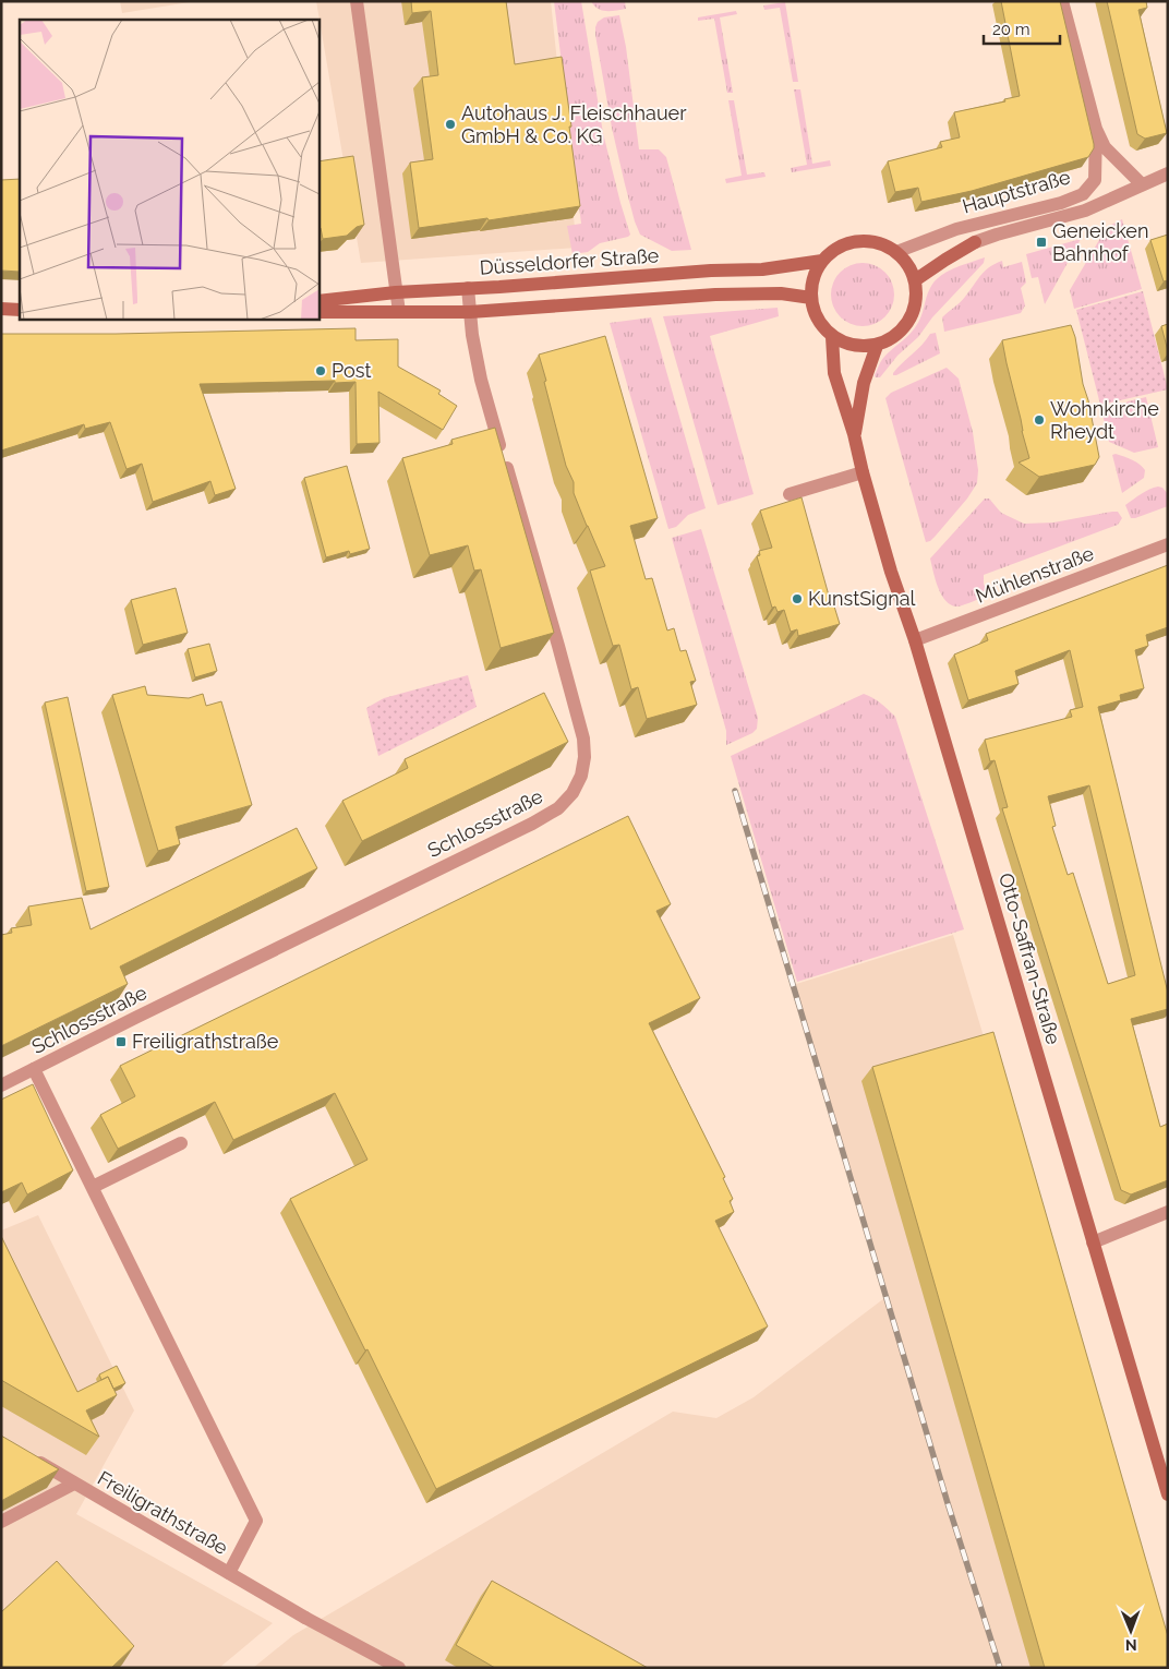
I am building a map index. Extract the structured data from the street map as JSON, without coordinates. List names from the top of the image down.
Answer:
{
  "streets": {
    "main road": ["Düsseldorfer Straße", "Otto-Saffran-Straße"],
    "street": [
      "Hauptstraße",
      "Mühlenstraße",
      "Schlossstraße",
      "Freiligrathstraße"
    ]
  },
  "crossings": [
    ["Hauptstraße", "Düsseldorfer Straße"],
    ["Hauptstraße", "Otto-Saffran-Straße"],
    ["Düsseldorfer Straße", "Schlossstraße"],
    ["Düsseldorfer Straße", "Otto-Saffran-Straße"],
    ["Mühlenstraße", "Otto-Saffran-Straße"]
  ],
  "places": {
    "other": [
      "Autohaus J. Fleischhauer GmbH & Co. KG",
      "Post",
      "Wohnkirche Rheydt",
      "KunstSignal"
    ],
    "transit": ["Geneicken Bahnhof", "Freiligrathstraße"]
  },
  "scale_bar": "20 m",
  "north": "bottom"
}
